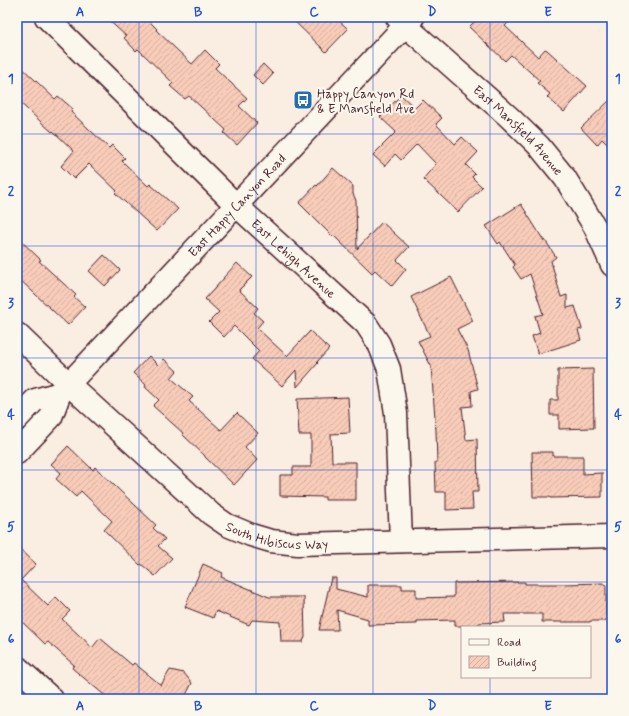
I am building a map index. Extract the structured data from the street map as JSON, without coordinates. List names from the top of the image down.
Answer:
{
  "streets": {
    "street": [
      "East Mansfield Avenue",
      "East Happy Canyon Road",
      "East Lehigh Avenue",
      "South Hibiscus Way"
    ]
  },
  "crossings": [
    ["East Mansfield Avenue", "East Happy Canyon Road"],
    ["East Happy Canyon Road", "East Lehigh Avenue"],
    ["East Happy Canyon Road", "South Hibiscus Way"],
    ["East Lehigh Avenue", "South Hibiscus Way"]
  ],
  "places": {
    "bus stop": ["Happy Canyon Rd & E Mansfield Ave"]
  },
  "legend": ["Road", "Building"],
  "grid": {
    "columns": [
      "A",
      "B",
      "C",
      "D",
      "E"
    ],
    "rows": [
      "1",
      "2",
      "3",
      "4",
      "5",
      "6"
    ]
  }
}
